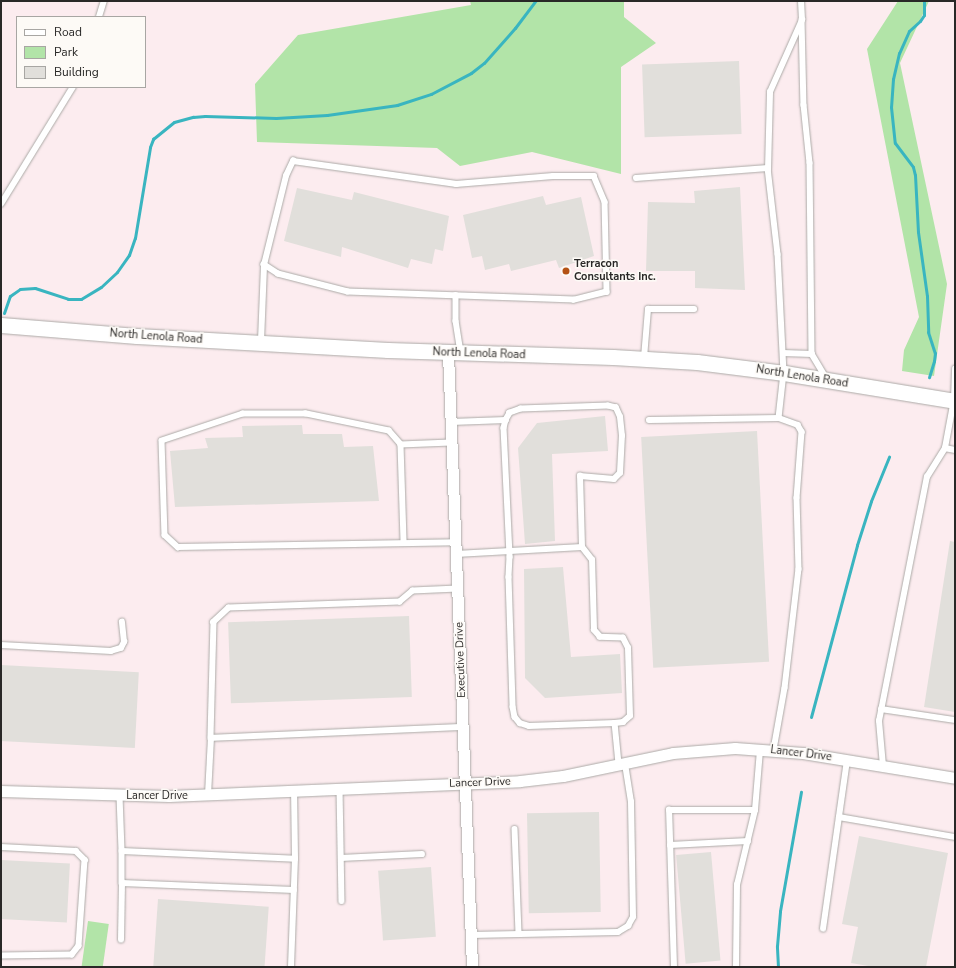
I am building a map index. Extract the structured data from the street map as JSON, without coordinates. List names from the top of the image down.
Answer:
{
  "streets": {
    "main road": ["North Lenola Road"],
    "street": ["Executive Drive", "Lancer Drive"]
  },
  "crossings": [
    ["North Lenola Road", "Executive Drive"],
    ["Executive Drive", "Lancer Drive"]
  ],
  "places": ["Terracon Consultants Inc."],
  "legend": ["Road", "Park", "Building"]
}
